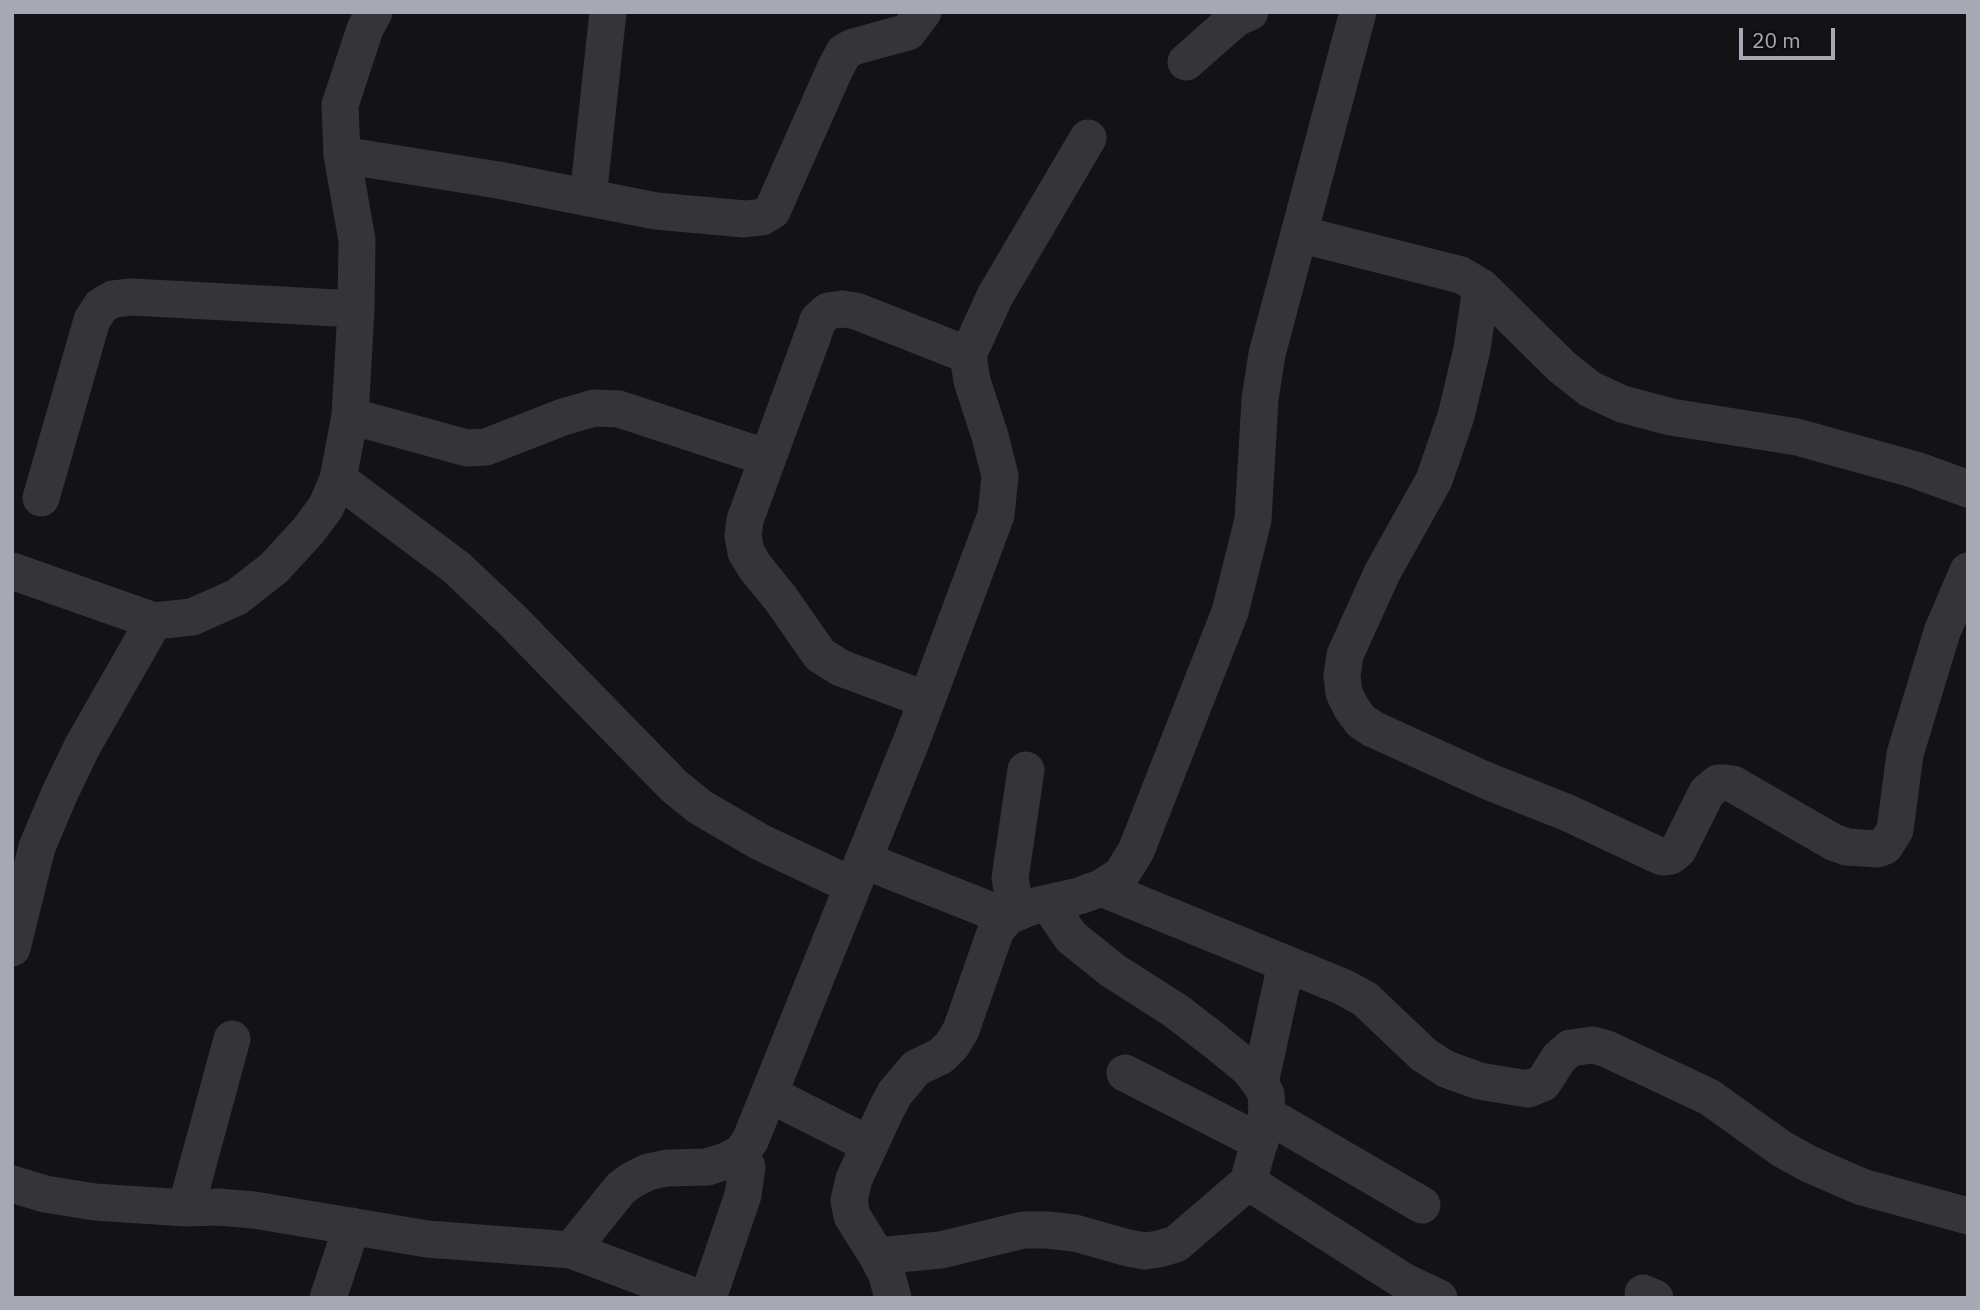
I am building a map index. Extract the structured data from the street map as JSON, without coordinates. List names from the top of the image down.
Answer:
{
  "scale_bar": "20 m"
}
